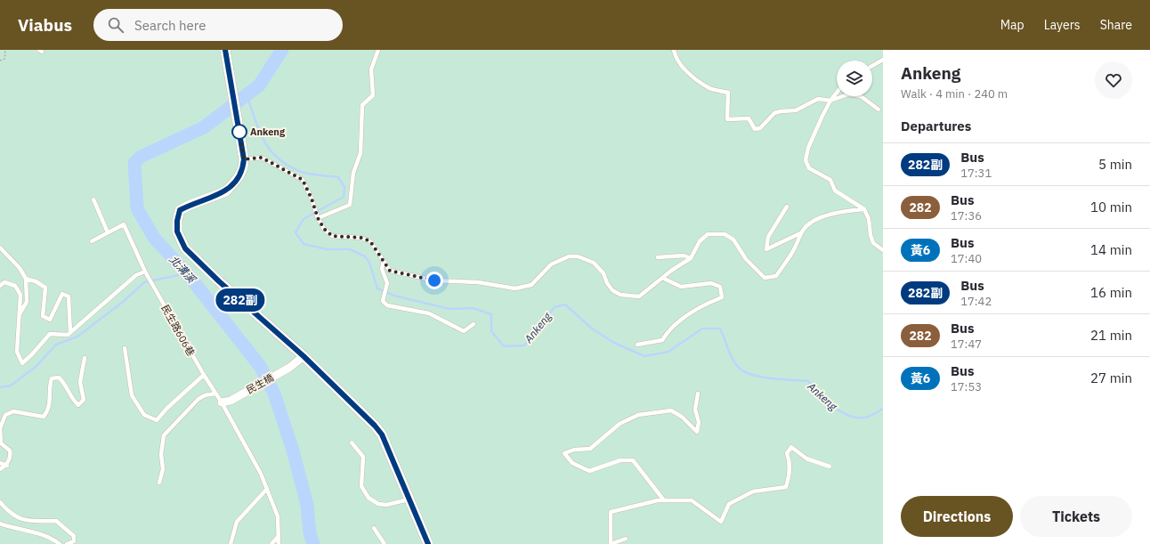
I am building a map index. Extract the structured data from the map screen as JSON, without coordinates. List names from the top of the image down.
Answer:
{
  "streets": {
    "street": ["民生橋"],
    "lane": ["民生路606巷"]
  },
  "crossings": [
    ["民生路606巷", "民生橋"]
  ],
  "water": ["北溝溪", "Ankeng"],
  "places": ["Ankeng"],
  "lines": ["bus line 282副"],
  "page": {
    "header": "Viabus",
    "search": "Search here",
    "nav": ["Map", "Layers", "Share"],
    "on_map": "282副",
    "heading": [
      ["Ankeng", "Walk · 4 min · 240 m"],
      "Departures"
    ],
    "list": [
      {
        "mark": "282副",
        "name": "Bus",
        "note": "17:31",
        "value": "5 min"
      },
      {
        "mark": "282",
        "name": "Bus",
        "note": "17:36",
        "value": "10 min"
      },
      {
        "mark": "黃6",
        "name": "Bus",
        "note": "17:40",
        "value": "14 min"
      },
      {
        "mark": "282副",
        "name": "Bus",
        "note": "17:42",
        "value": "16 min"
      },
      {
        "mark": "282",
        "name": "Bus",
        "note": "17:47",
        "value": "21 min"
      },
      {
        "mark": "黃6",
        "name": "Bus",
        "note": "17:53",
        "value": "27 min"
      }
    ],
    "buttons": ["Directions", "Tickets"]
  }
}
